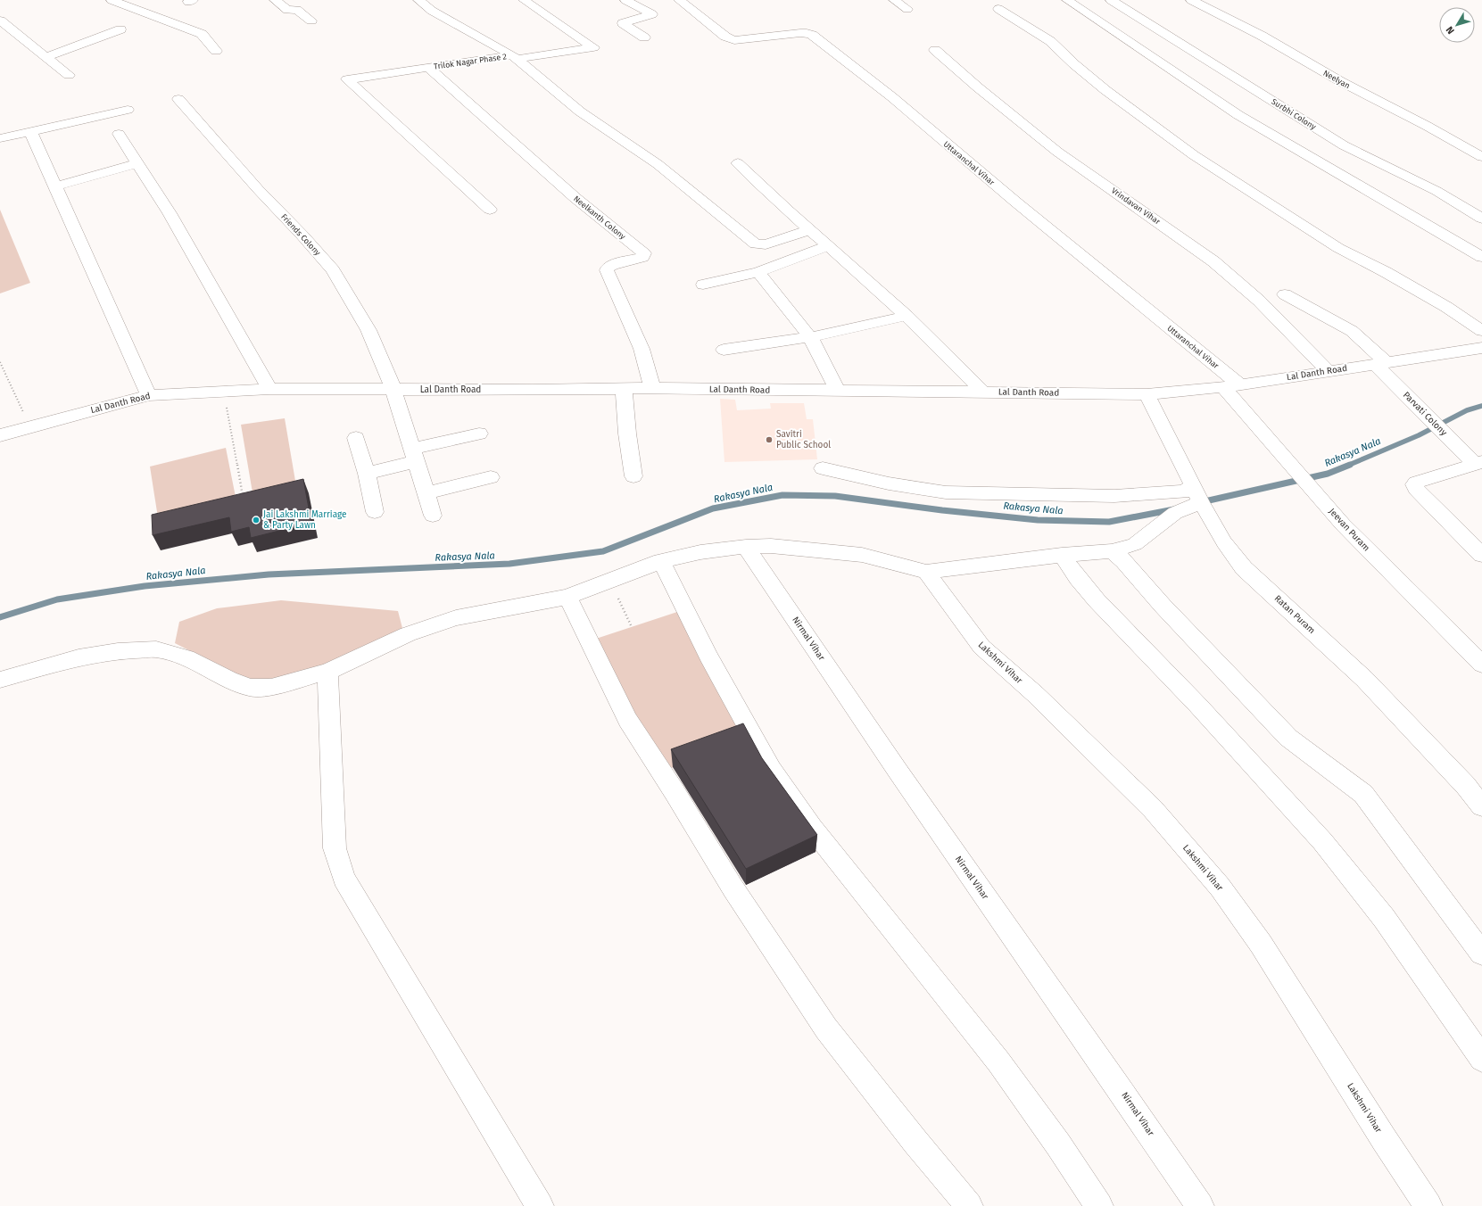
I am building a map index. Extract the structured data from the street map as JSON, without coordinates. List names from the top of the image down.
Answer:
{
  "streets": {
    "street": [
      "Trilok Nagar Phase 2",
      "Neelyan",
      "Surbhi Colony",
      "Uttaranchal Vihar",
      "Vrindavan Vihar",
      "Neelkanth Colony",
      "Friends Colony",
      "Lal Danth Road",
      "Parvati Colony",
      "Jeevan Puram",
      "Ratan Puram",
      "Nirmal Vihar",
      "Lakshmi Vihar"
    ]
  },
  "crossings": [
    ["Trilok Nagar Phase 2", "Neelkanth Colony"],
    ["Uttaranchal Vihar", "Lal Danth Road"],
    ["Vrindavan Vihar", "Lal Danth Road"],
    ["Neelkanth Colony", "Lal Danth Road"],
    ["Friends Colony", "Lal Danth Road"],
    ["Lal Danth Road", "Parvati Colony"],
    ["Lal Danth Road", "Jeevan Puram"],
    ["Lal Danth Road", "Ratan Puram"]
  ],
  "water": ["Rakasya Nala"],
  "places": ["Savitri Public School", "Jai Lakshmi Marriage & Party Lawn"],
  "north": "bottom left"
}
